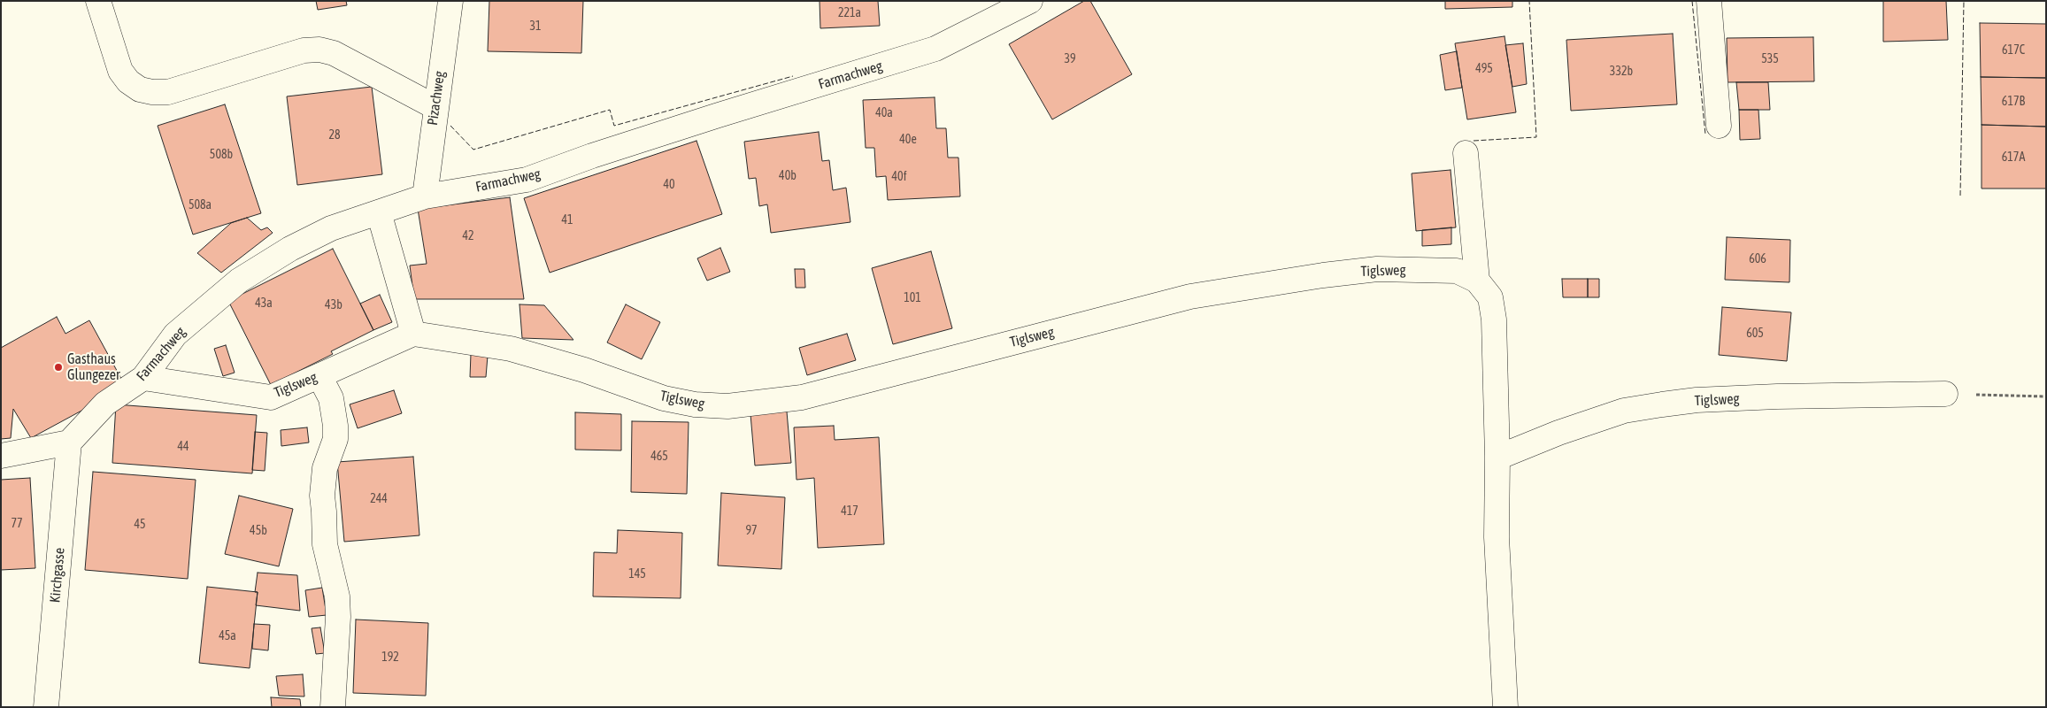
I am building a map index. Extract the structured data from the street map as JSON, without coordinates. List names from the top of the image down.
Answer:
{
  "streets": {
    "street": [
      "Farmachweg",
      "Pizachweg",
      "Tiglsweg",
      "Kirchgasse"
    ]
  },
  "crossings": [
    ["Farmachweg", "Pizachweg"],
    ["Farmachweg", "Tiglsweg"],
    ["Farmachweg", "Kirchgasse"]
  ],
  "places": ["Gasthaus Glungezer"],
  "house_numbers": [
    "221a",
    "31",
    "617C",
    "39",
    "535",
    "495",
    "332b",
    "617B",
    "40a",
    "28",
    "40e",
    "508b",
    "617A",
    "40b",
    "40f",
    "40",
    "508a",
    "41",
    "42",
    "606",
    "101",
    "43a",
    "43b",
    "605",
    "44",
    "465",
    "244",
    "417",
    "77",
    "45",
    "45b",
    "97",
    "145",
    "45a",
    "192"
  ]
}
